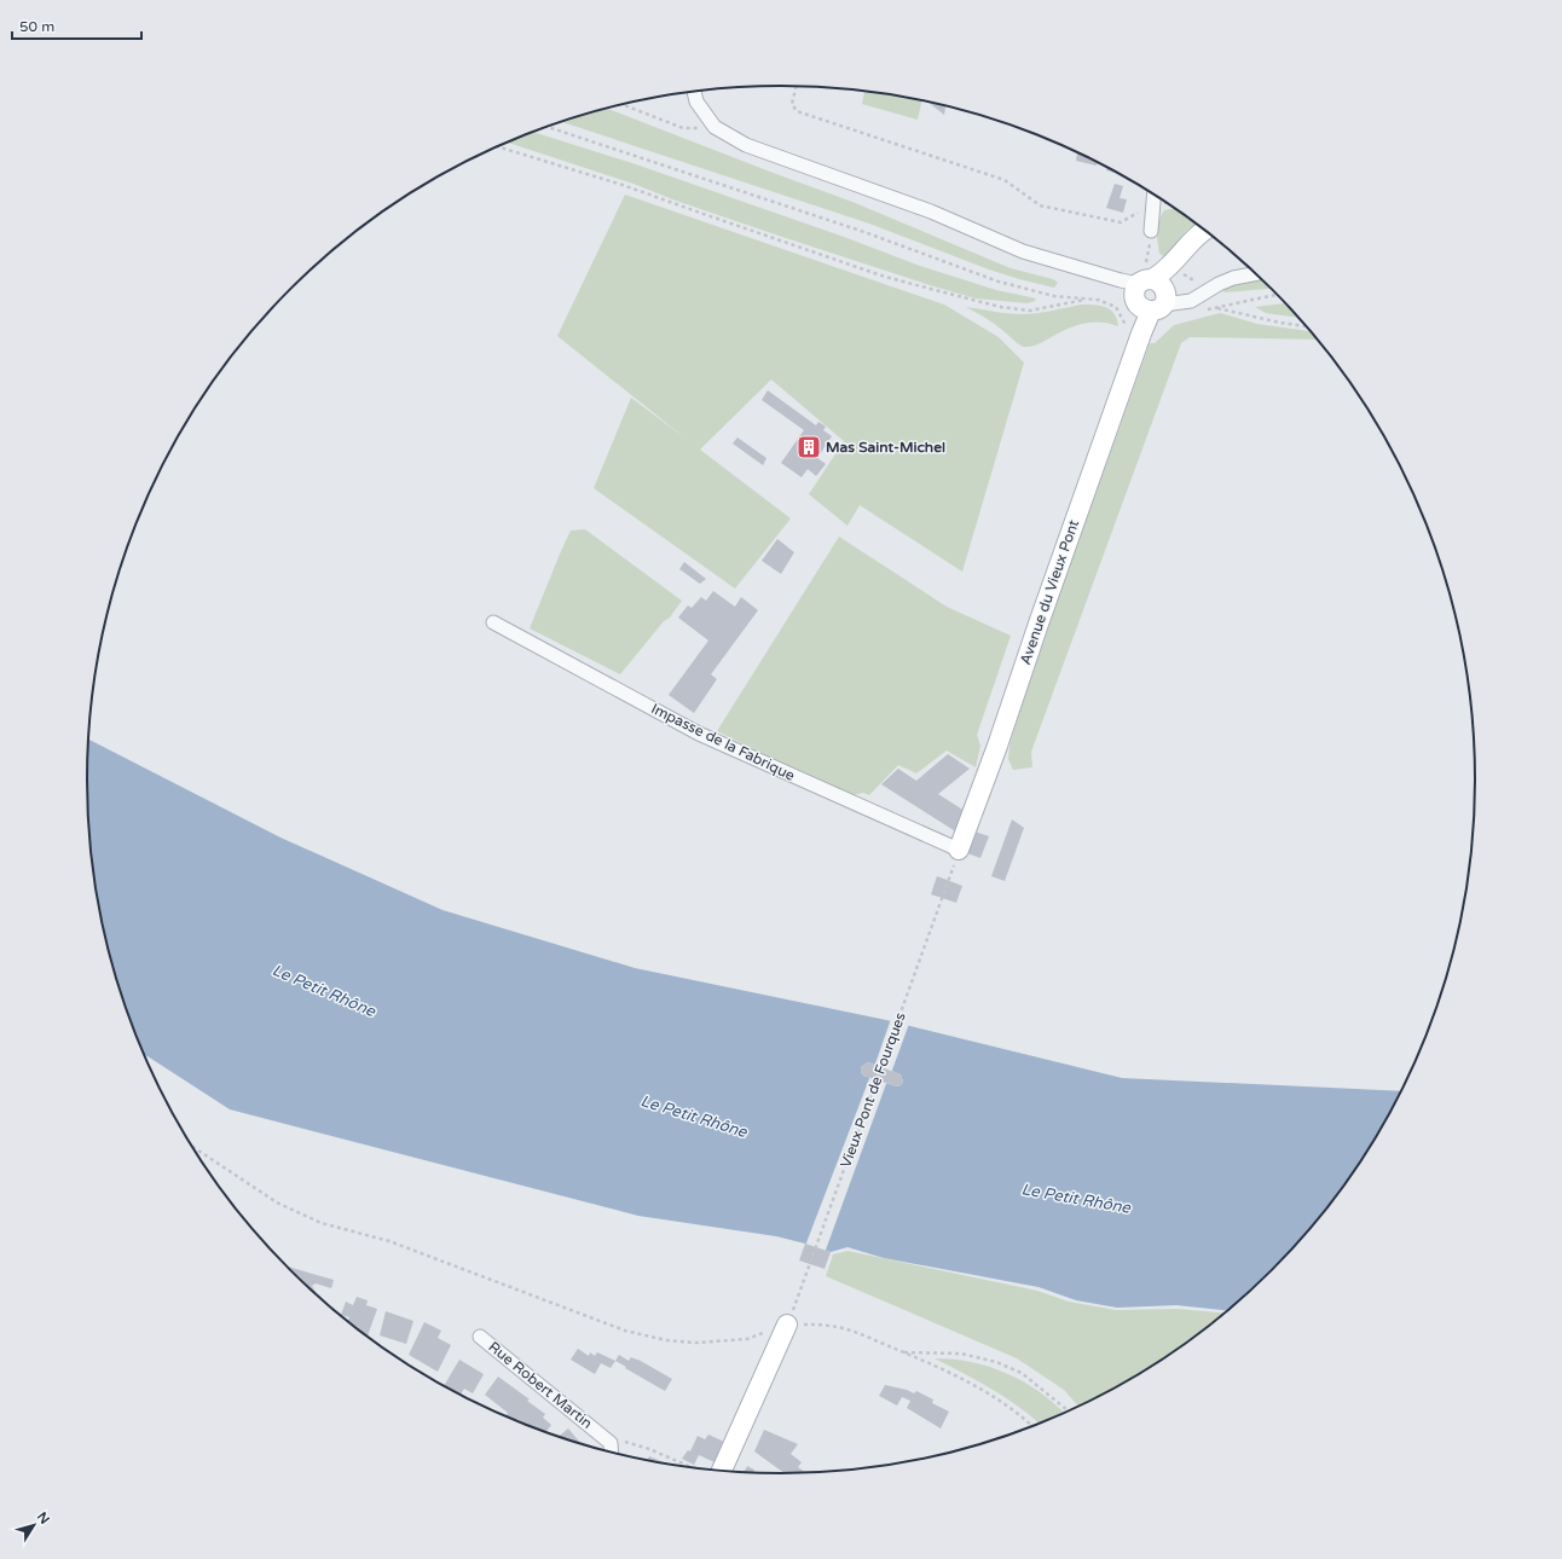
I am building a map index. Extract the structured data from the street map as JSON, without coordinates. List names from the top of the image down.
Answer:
{
  "streets": {
    "street": ["Avenue du Vieux Pont", "Impasse de la Fabrique", "Rue Robert Martin"],
    "path": ["Vieux Pont de Fourques"]
  },
  "crossings": [
    ["Avenue du Vieux Pont", "Impasse de la Fabrique"]
  ],
  "water": ["Le Petit Rhône"],
  "places": {
    "building": ["Mas Saint-Michel"]
  },
  "scale_bar": "50 m",
  "north": "top right"
}
